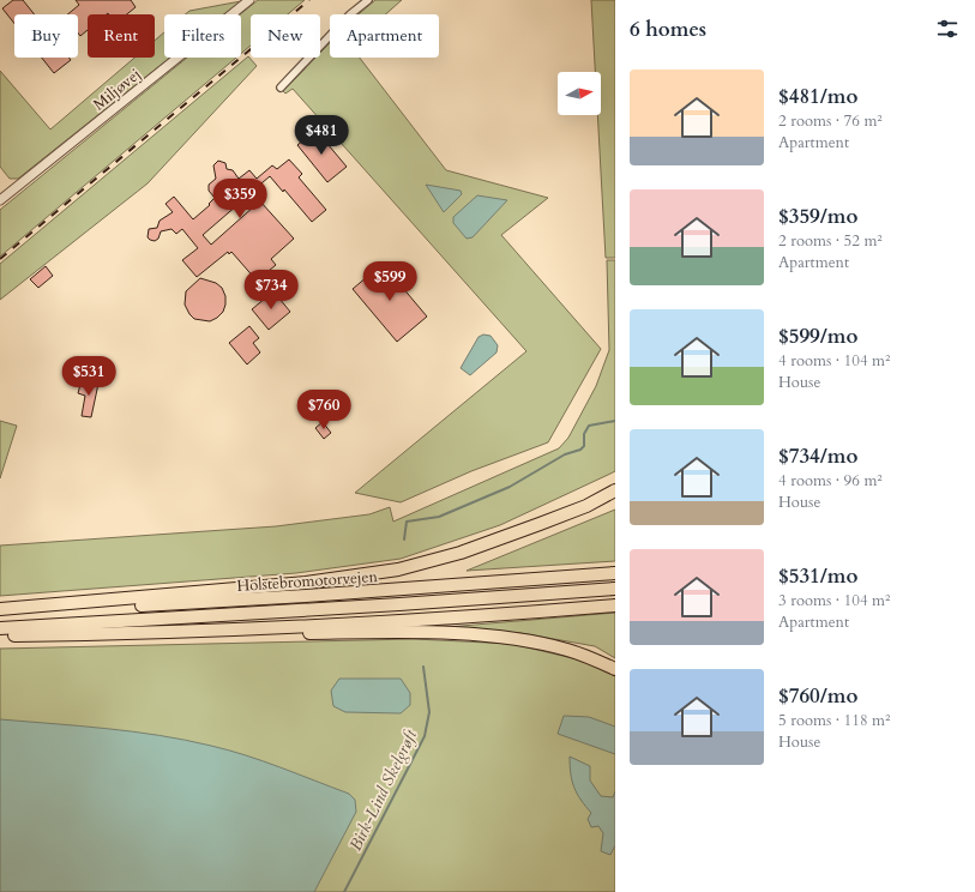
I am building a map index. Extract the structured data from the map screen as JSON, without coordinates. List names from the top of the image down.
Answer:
{
  "streets": {
    "highway": ["Holstebromotorvejen"],
    "street": ["Miljøvej"]
  },
  "water": ["Birk-Lind Skelgrøft"],
  "north": "right",
  "page": {
    "heading": "6 homes",
    "chip": [
      "Buy",
      "Rent",
      "Filters",
      "New",
      "Apartment"
    ],
    "list": [
      {
        "name": "$481/mo",
        "note": "2 rooms · 76 m² · Apartment"
      },
      {
        "name": "$359/mo",
        "note": "2 rooms · 52 m² · Apartment"
      },
      {
        "name": "$599/mo",
        "note": "4 rooms · 104 m² · House"
      },
      {
        "name": "$734/mo",
        "note": "4 rooms · 96 m² · House"
      },
      {
        "name": "$531/mo",
        "note": "3 rooms · 104 m² · Apartment"
      },
      {
        "name": "$760/mo",
        "note": "5 rooms · 118 m² · House"
      }
    ],
    "price": [
      "$481",
      "$359",
      "$599",
      "$734",
      "$531",
      "$760"
    ]
  }
}
